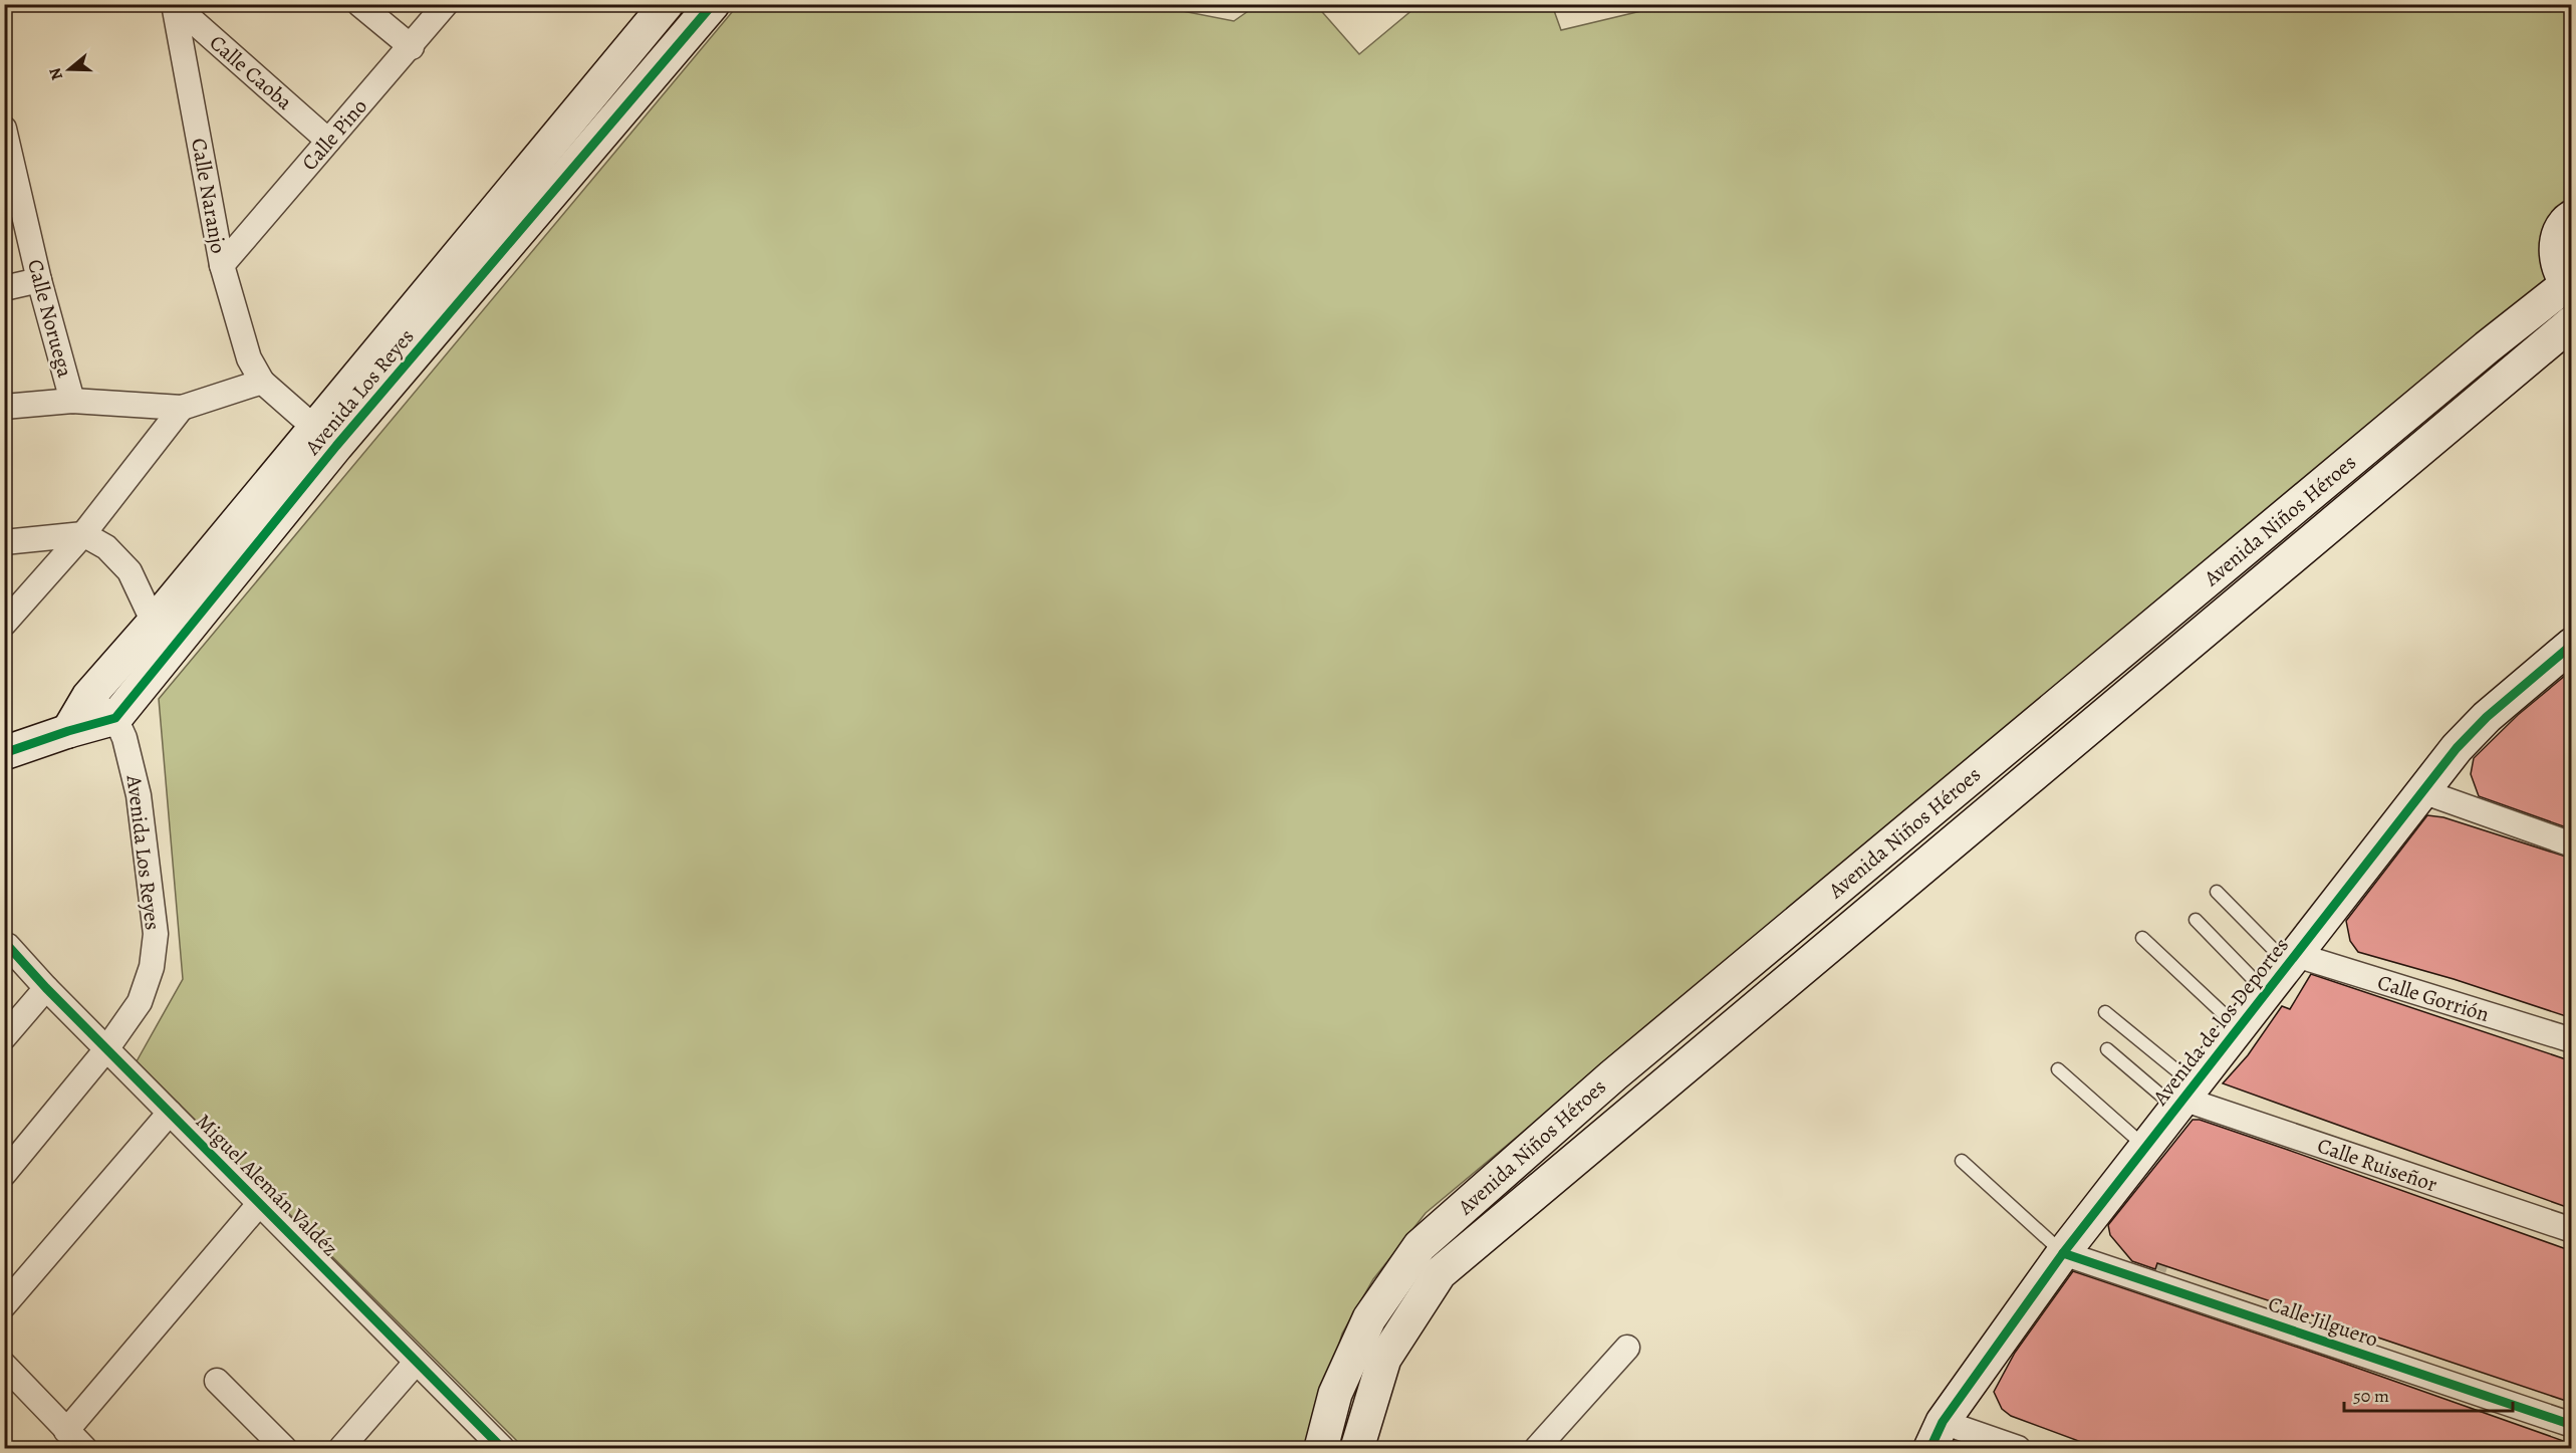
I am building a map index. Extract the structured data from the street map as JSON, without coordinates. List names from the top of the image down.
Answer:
{
  "streets": {
    "main road": ["Avenida Los Reyes", "Avenida Niños Héroes", "Avenida de los Deportes"],
    "street": [
      "Calle Caoba",
      "Calle Pino",
      "Calle Naranjo",
      "Calle Noruega",
      "Calle Gorrión",
      "Calle Ruiseñor",
      "Miguel Alemán Valdéz",
      "Calle Jilguero"
    ]
  },
  "crossings": [
    ["Calle Caoba", "Calle Pino"],
    ["Calle Caoba", "Calle Naranjo"],
    ["Calle Pino", "Calle Naranjo"],
    ["Avenida Los Reyes", "Miguel Alemán Valdéz"],
    ["Calle Gorrión", "Avenida de los Deportes"],
    ["Avenida de los Deportes", "Calle Ruiseñor"],
    ["Avenida de los Deportes", "Calle Jilguero"]
  ],
  "scale_bar": "50 m",
  "north": "left"
}
